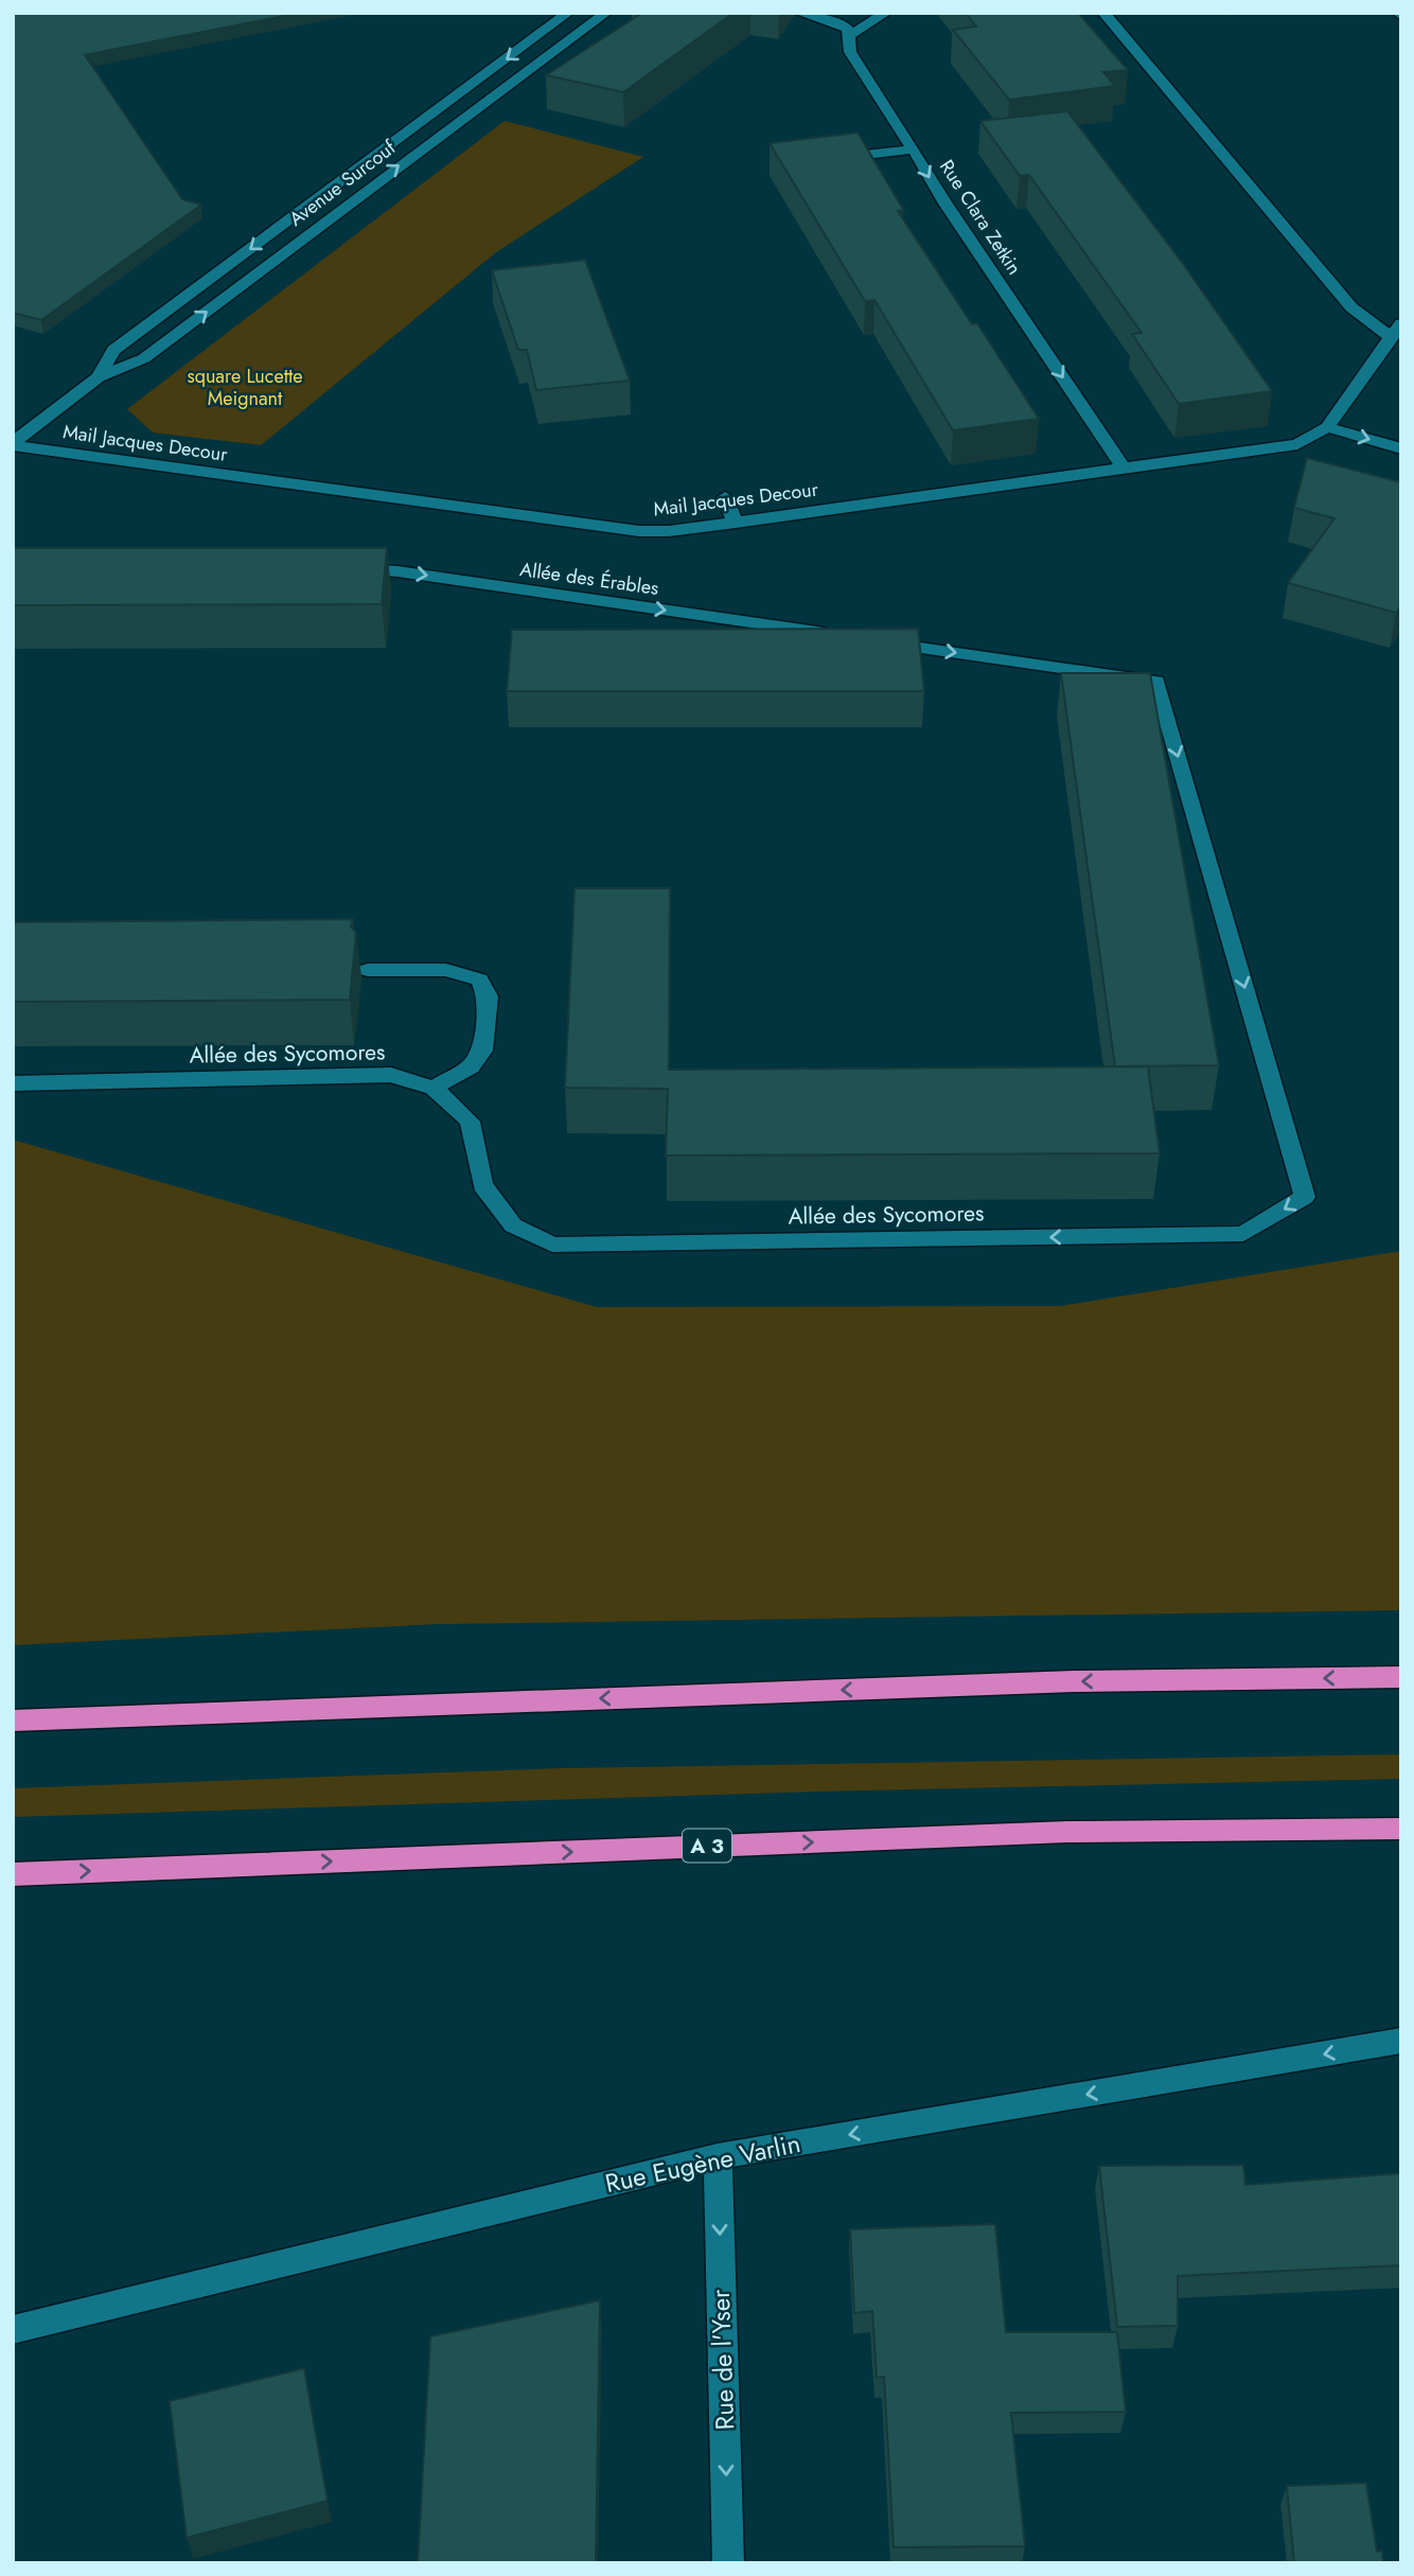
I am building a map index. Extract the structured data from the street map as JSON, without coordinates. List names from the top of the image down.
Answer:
{
  "streets": {
    "highway": ["A 3"],
    "street": [
      "Avenue Surcouf",
      "Rue Clara Zetkin",
      "Mail Jacques Decour",
      "Allée des Érables",
      "Allée des Sycomores",
      "Rue Eugène Varlin",
      "Rue de l'Yser"
    ]
  },
  "crossings": [
    ["Avenue Surcouf", "Mail Jacques Decour"],
    ["Rue Clara Zetkin", "Mail Jacques Decour"],
    ["Rue Eugène Varlin", "Rue de l'Yser"]
  ],
  "one_way": [
    "Rue Clara Zetkin",
    "Allée des Érables",
    "Rue Eugène Varlin",
    "Rue de l'Yser"
  ],
  "parks": ["square Lucette Meignant"]
}
